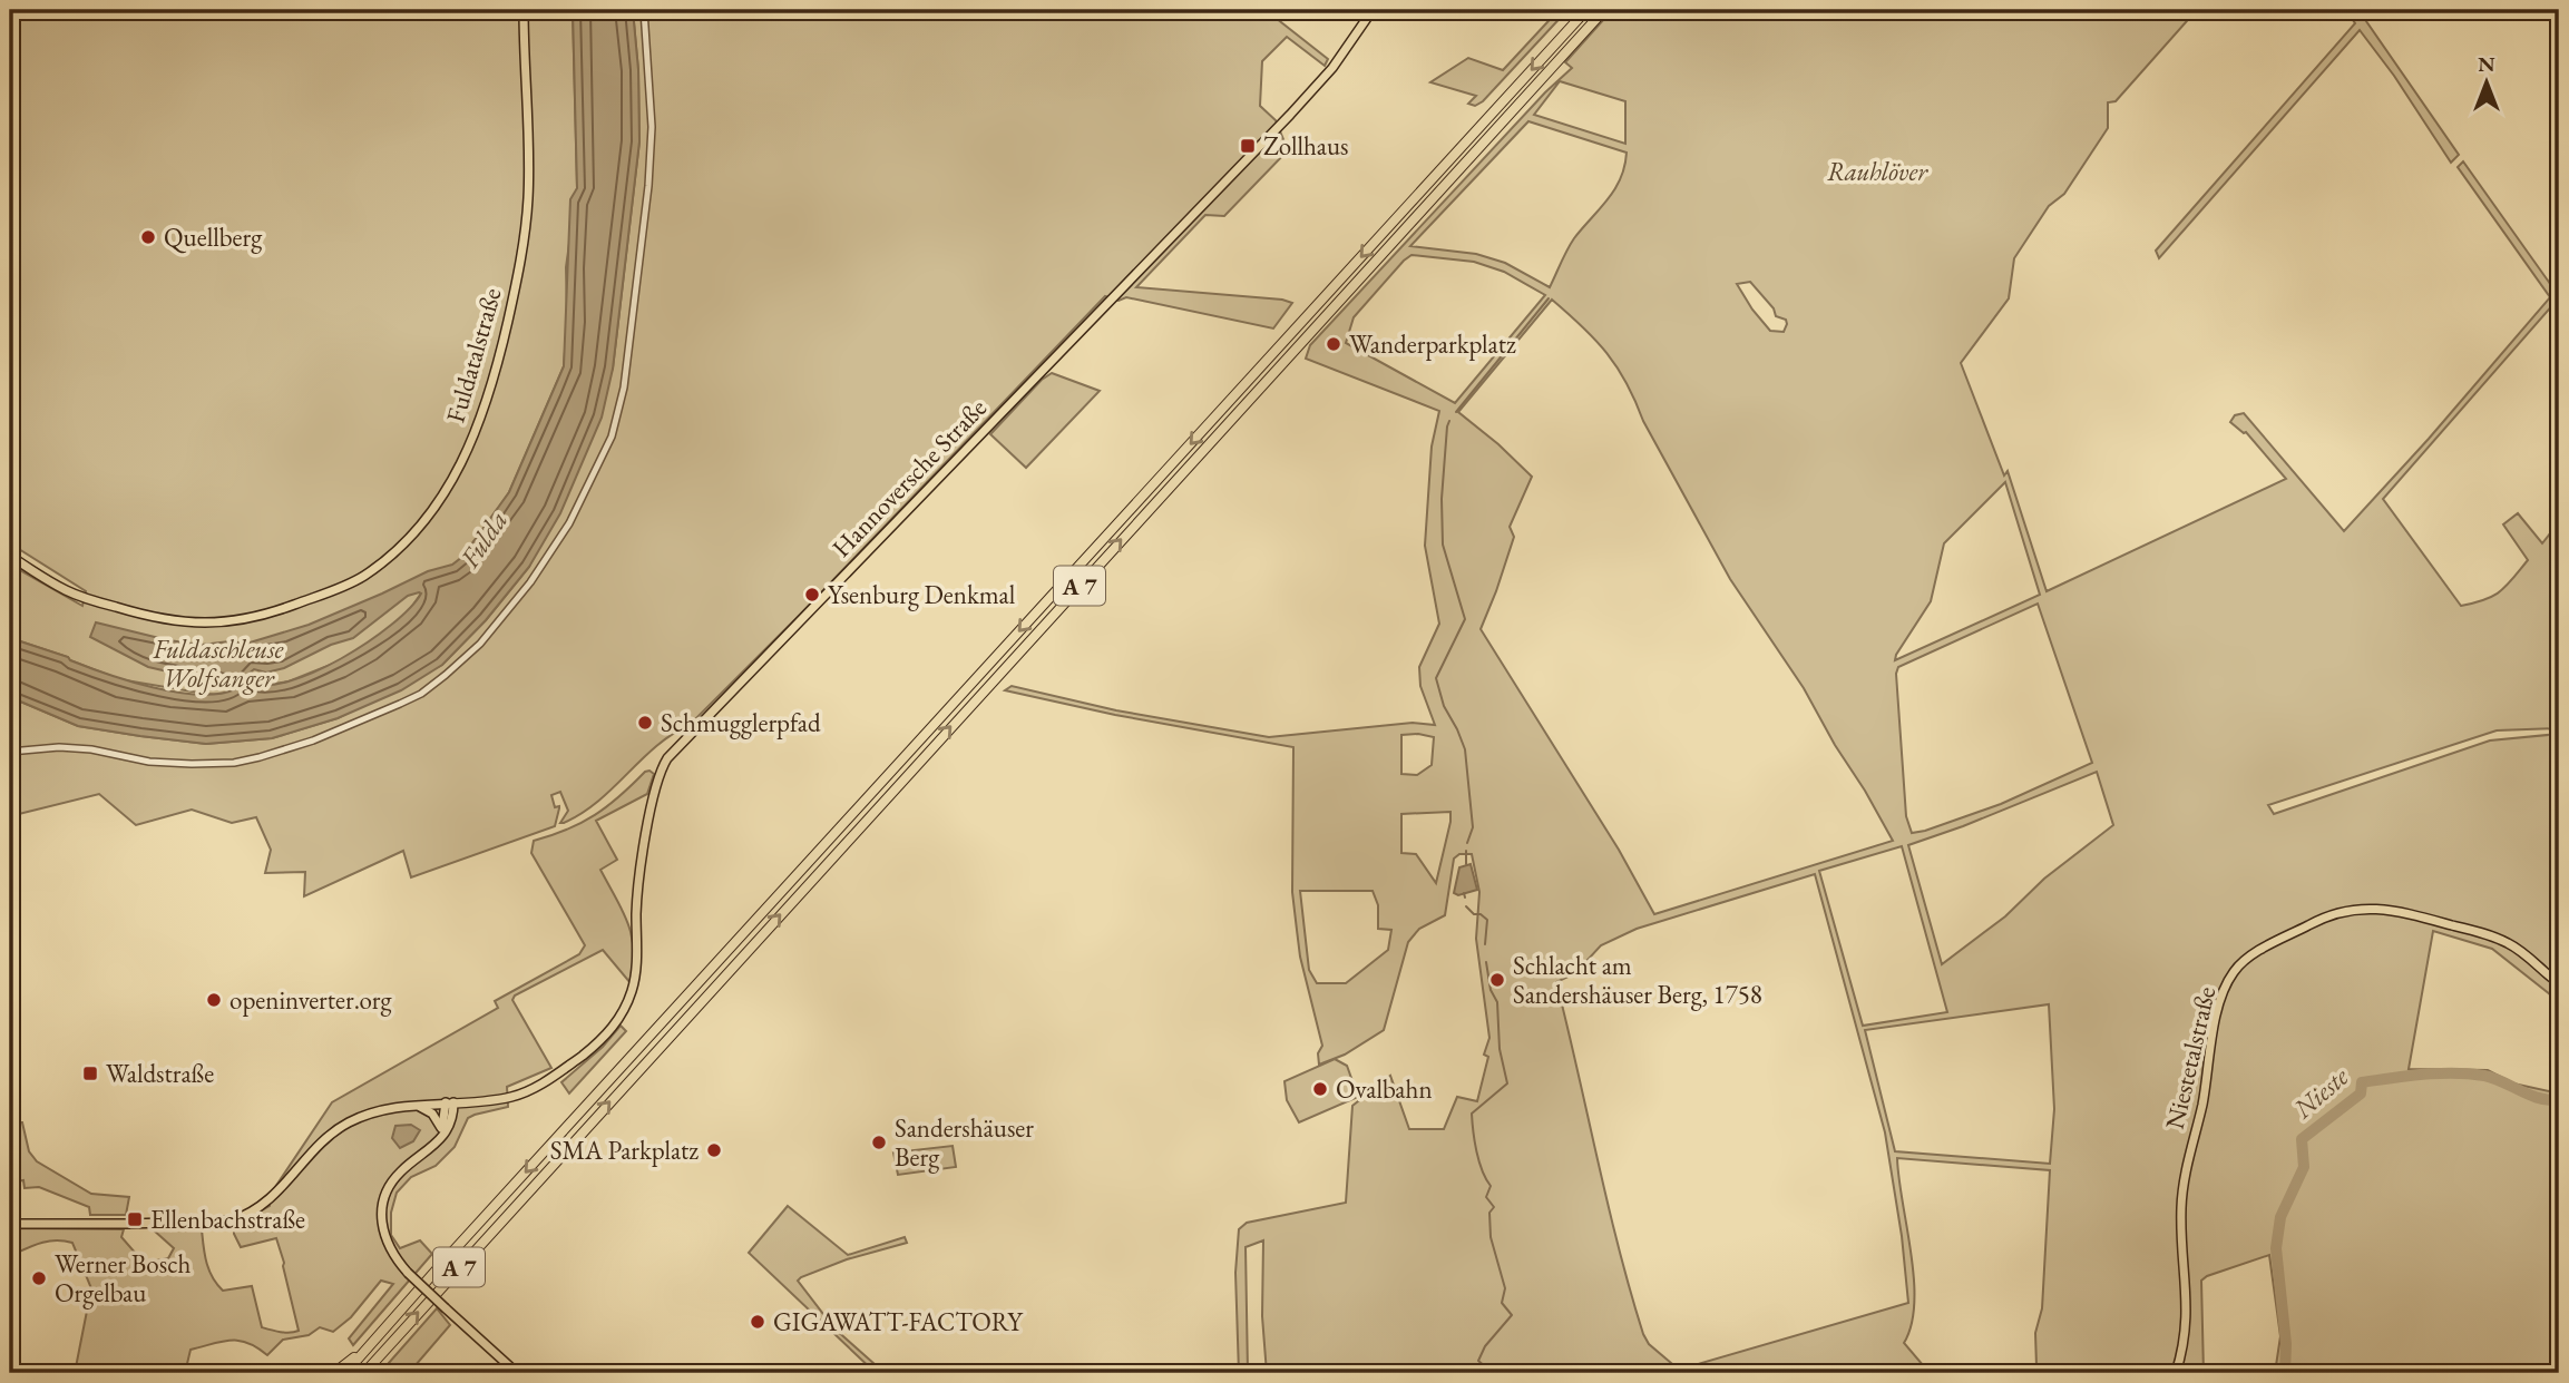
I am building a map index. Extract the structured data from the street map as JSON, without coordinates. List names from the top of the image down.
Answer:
{
  "streets": {
    "highway": ["A 7"],
    "main road": ["Fuldatalstraße", "Hannoversche Straße", "Niestetalstraße"]
  },
  "water": ["Fulda", "Nieste"],
  "parks": ["Rauhlöver", "Fuldaschleuse Wolfsanger"],
  "places": {
    "transit": ["Zollhaus", "Waldstraße", "Ellenbachstraße"],
    "other": [
      "Quellberg",
      "Wanderparkplatz",
      "Ysenburg Denkmal",
      "Schmugglerpfad",
      "Schlacht am Sandershäuser Berg, 1758",
      "openinverter.org",
      "Ovalbahn",
      "Sandershäuser Berg",
      "SMA Parkplatz",
      "Werner Bosch Orgelbau",
      "GIGAWATT-FACTORY"
    ]
  },
  "north": "top"
}
